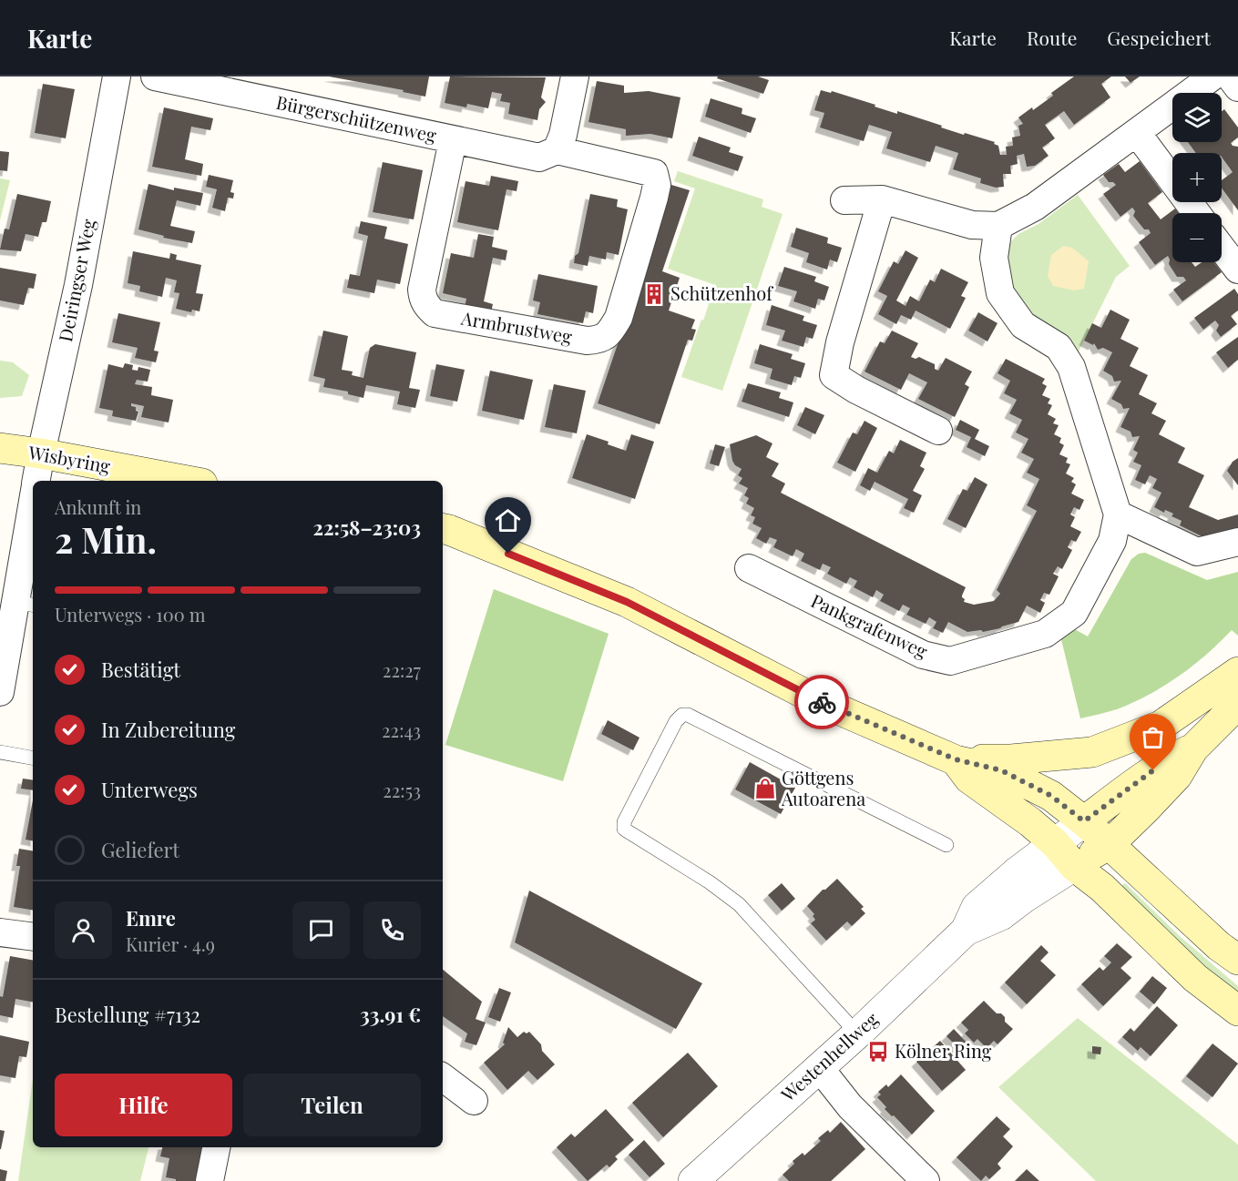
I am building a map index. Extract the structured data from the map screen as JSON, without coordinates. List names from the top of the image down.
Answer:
{
  "streets": {
    "main road": ["Wisbyring", "Westenhellweg"],
    "street": [
      "Bürgerschützenweg",
      "Deiringser Weg",
      "Armbrustweg",
      "Pankgrafenweg"
    ]
  },
  "crossings": [
    ["Bürgerschützenweg", "Armbrustweg"],
    ["Deiringser Weg", "Wisbyring"]
  ],
  "places": {
    "building": ["Schützenhof"],
    "shop": ["Göttgens Autoarena"],
    "bus stop": ["Kölner Ring"]
  },
  "page": {
    "header": "Karte",
    "nav": ["Karte", "Route", "Gespeichert"],
    "map_buttons": ["+", "−"],
    "heading": ["2 Min.", "Ankunft in", "22:58–23:03"],
    "panel": [
      "Emre",
      "Kurier · 4.9",
      "Bestellung #7132",
      "33.91 €"
    ],
    "bar": "Unterwegs · 100 m",
    "list": [
      ["Bestätigt", "22:27"],
      ["In Zubereitung", "22:43"],
      ["Unterwegs", "22:53"],
      "Geliefert"
    ],
    "buttons": ["Hilfe", "Teilen"]
  }
}
